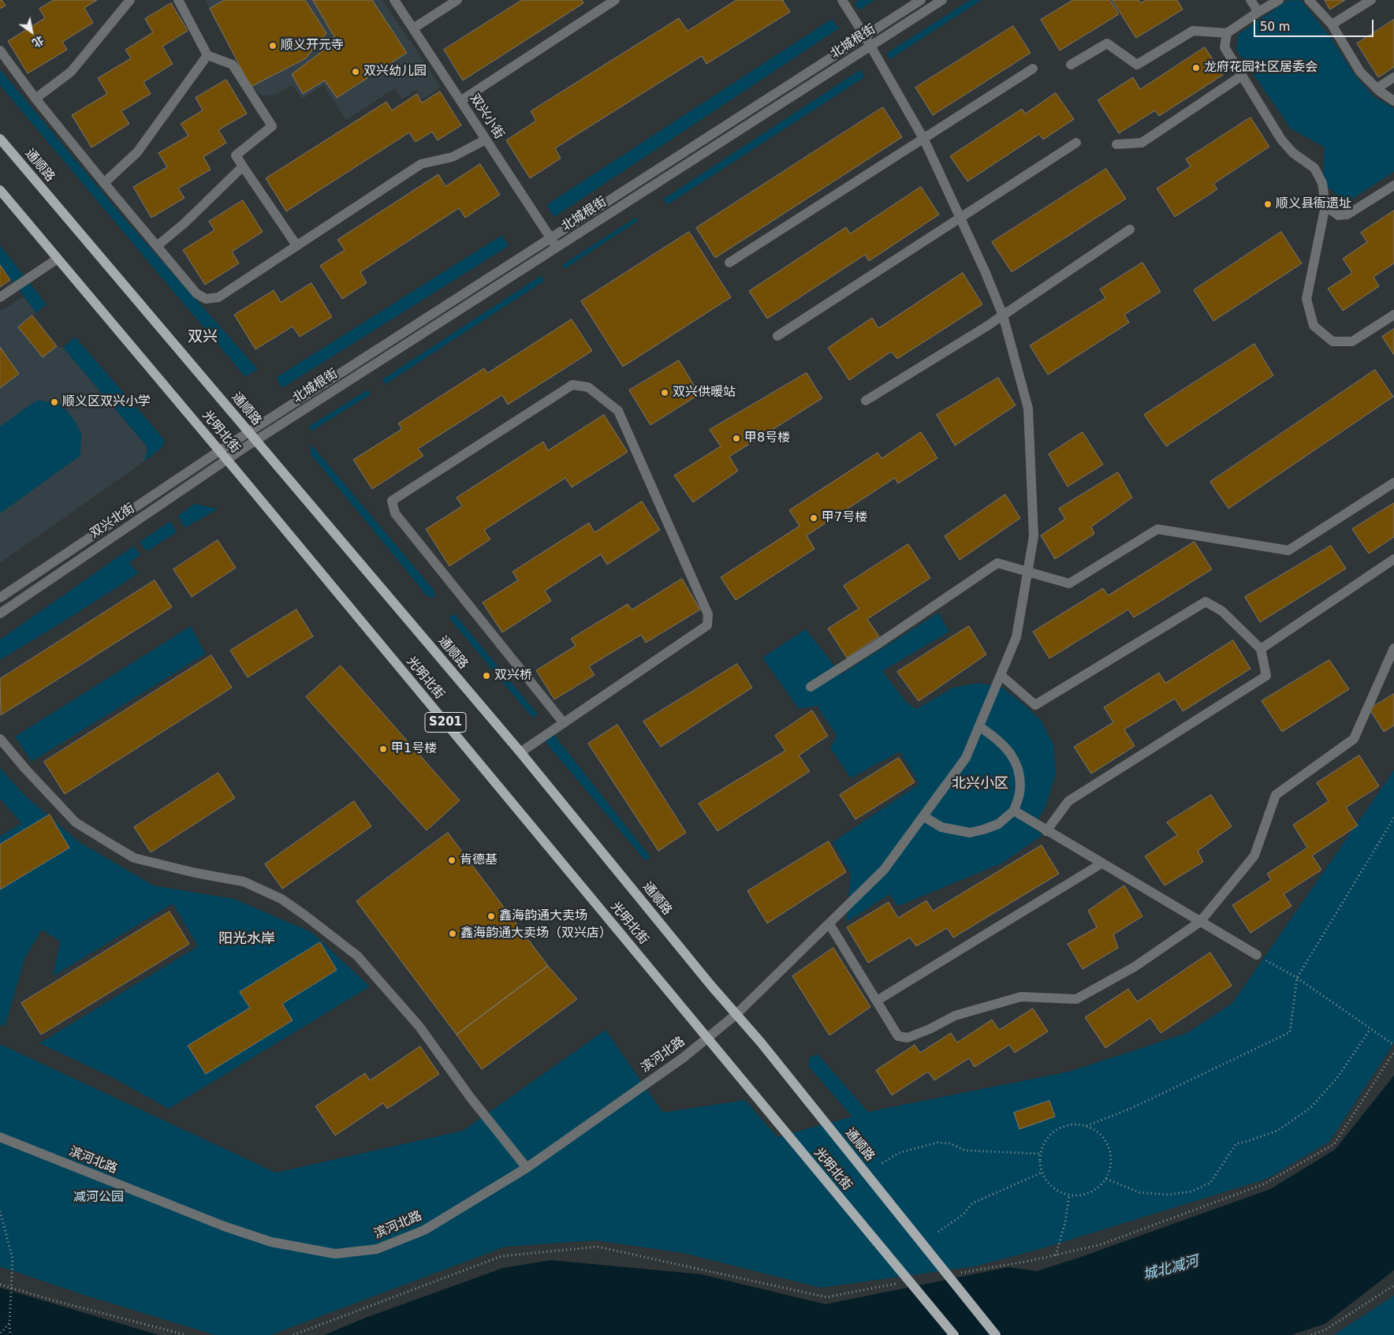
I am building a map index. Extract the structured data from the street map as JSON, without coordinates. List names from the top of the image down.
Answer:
{
  "streets": {
    "main road": ["通顺路", "光明北街", "S201"],
    "street": [
      "北城根街",
      "双兴小街",
      "双兴北街",
      "滨河北路"
    ]
  },
  "crossings": [
    ["北城根街", "双兴小街"],
    ["北城根街", "通顺路"],
    ["北城根街", "双兴北街"],
    ["北城根街", "滨河北路"],
    ["通顺路", "滨河北路"],
    ["光明北街", "双兴北街"],
    ["光明北街", "滨河北路"]
  ],
  "districts": ["双兴", "北兴小区", "阳光水岸"],
  "water": ["城北减河"],
  "parks": ["减河公园"],
  "places": [
    "顺义开元寺",
    "龙府花园社区居委会",
    "双兴幼儿园",
    "顺义县衙遗址",
    "双兴供暖站",
    "顺义区双兴小学",
    "甲8号楼",
    "甲7号楼",
    "双兴桥",
    "甲1号楼",
    "肯德基",
    "鑫海韵通大卖场",
    "鑫海韵通大卖场（双兴店）"
  ],
  "scale_bar": "50 m",
  "north": "bottom right"
}
